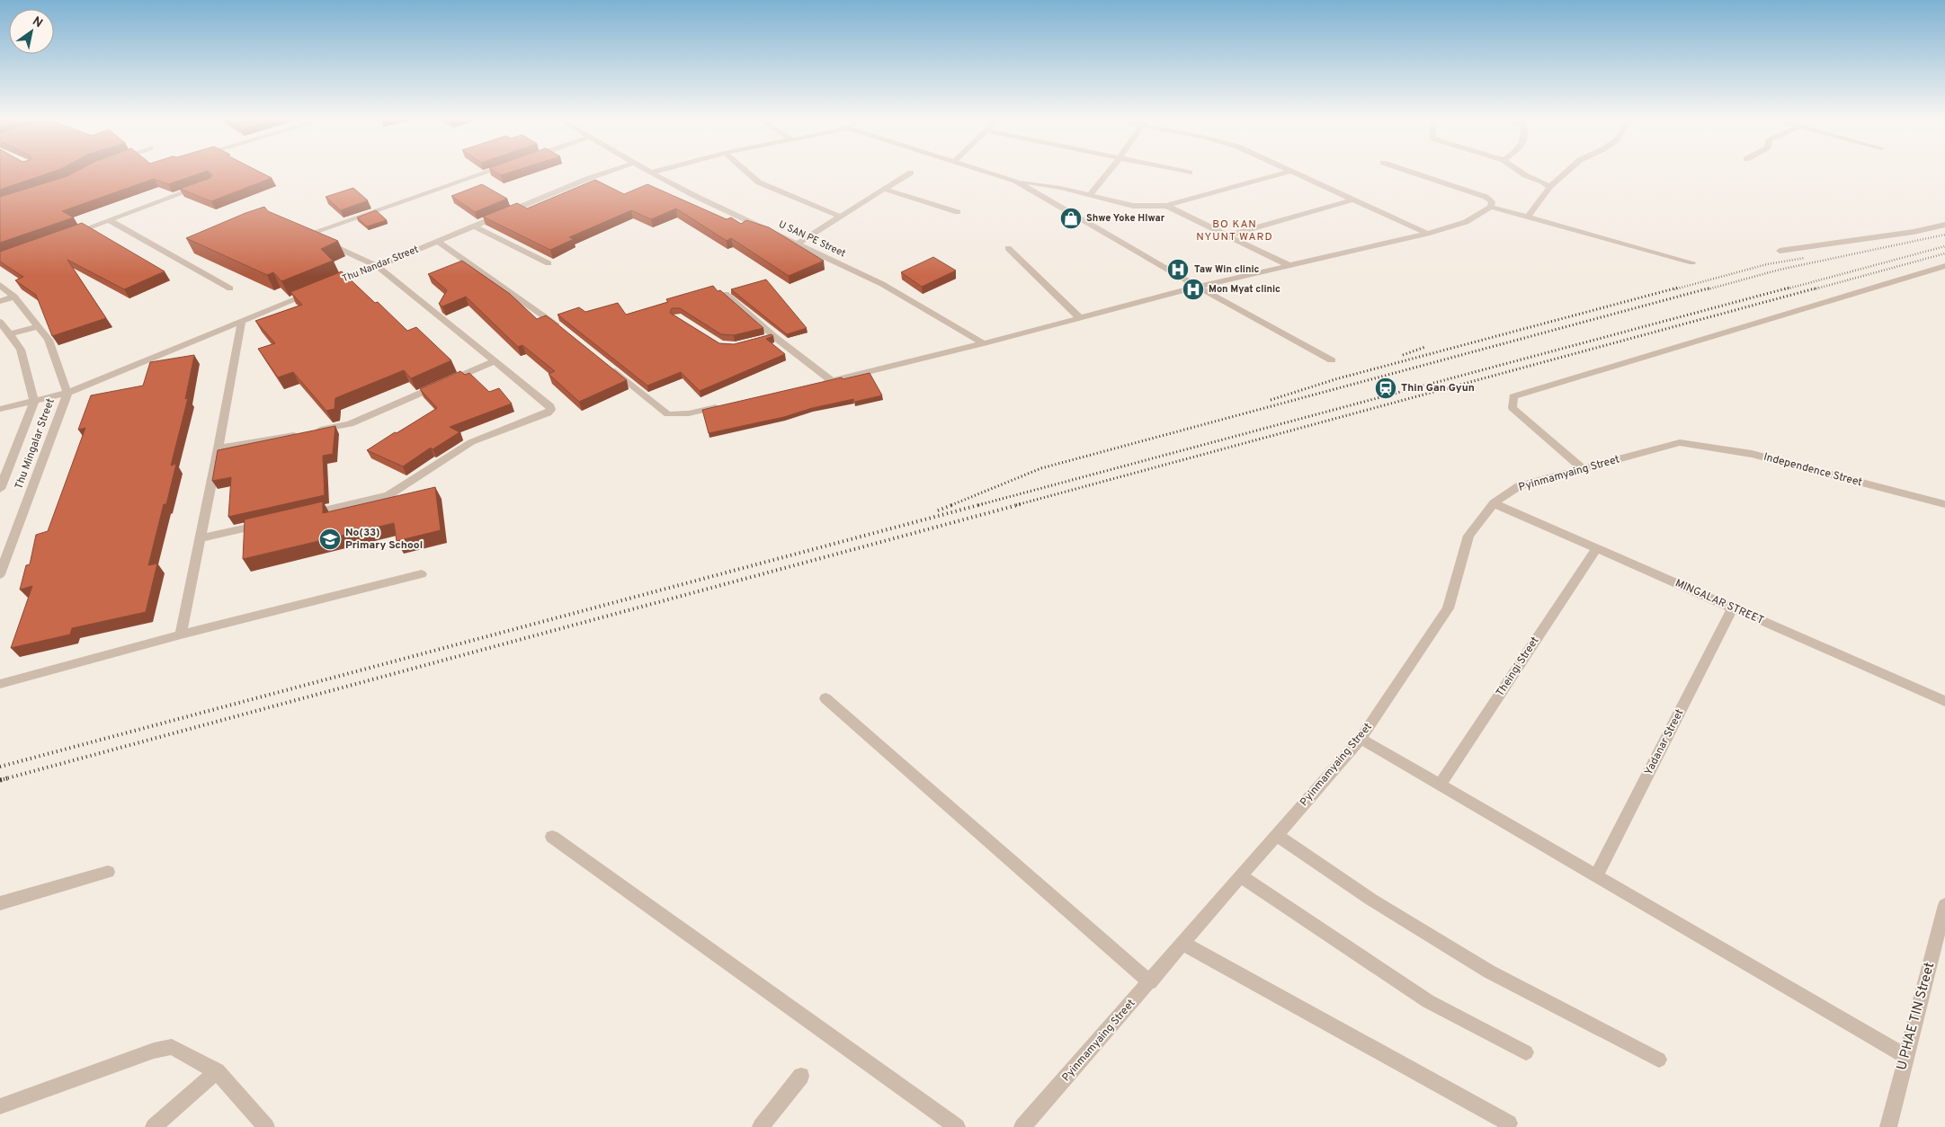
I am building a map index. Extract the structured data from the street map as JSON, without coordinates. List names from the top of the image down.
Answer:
{
  "streets": {
    "street": [
      "U SAN PE Street",
      "Thu Nandar Street",
      "Thu Mingalar Street",
      "Independence Street",
      "Pyinmamyaing Street",
      "MINGALAR STREET",
      "Theingi Street",
      "Yadanar Street",
      "U PHAE TIN Street"
    ]
  },
  "crossings": [
    ["Independence Street", "Pyinmamyaing Street"],
    ["Pyinmamyaing Street", "MINGALAR STREET"],
    ["MINGALAR STREET", "Theingi Street"],
    ["MINGALAR STREET", "Yadanar Street"]
  ],
  "districts": ["BO KAN NYUNT WARD"],
  "places": {
    "shop": ["Shwe Yoke Hlwar"],
    "hospital": ["Taw Win clinic", "Mon Myat clinic"],
    "station": ["Thin Gan Gyun"],
    "school or university": ["No(33) Primary School"]
  },
  "north": "top right"
}
